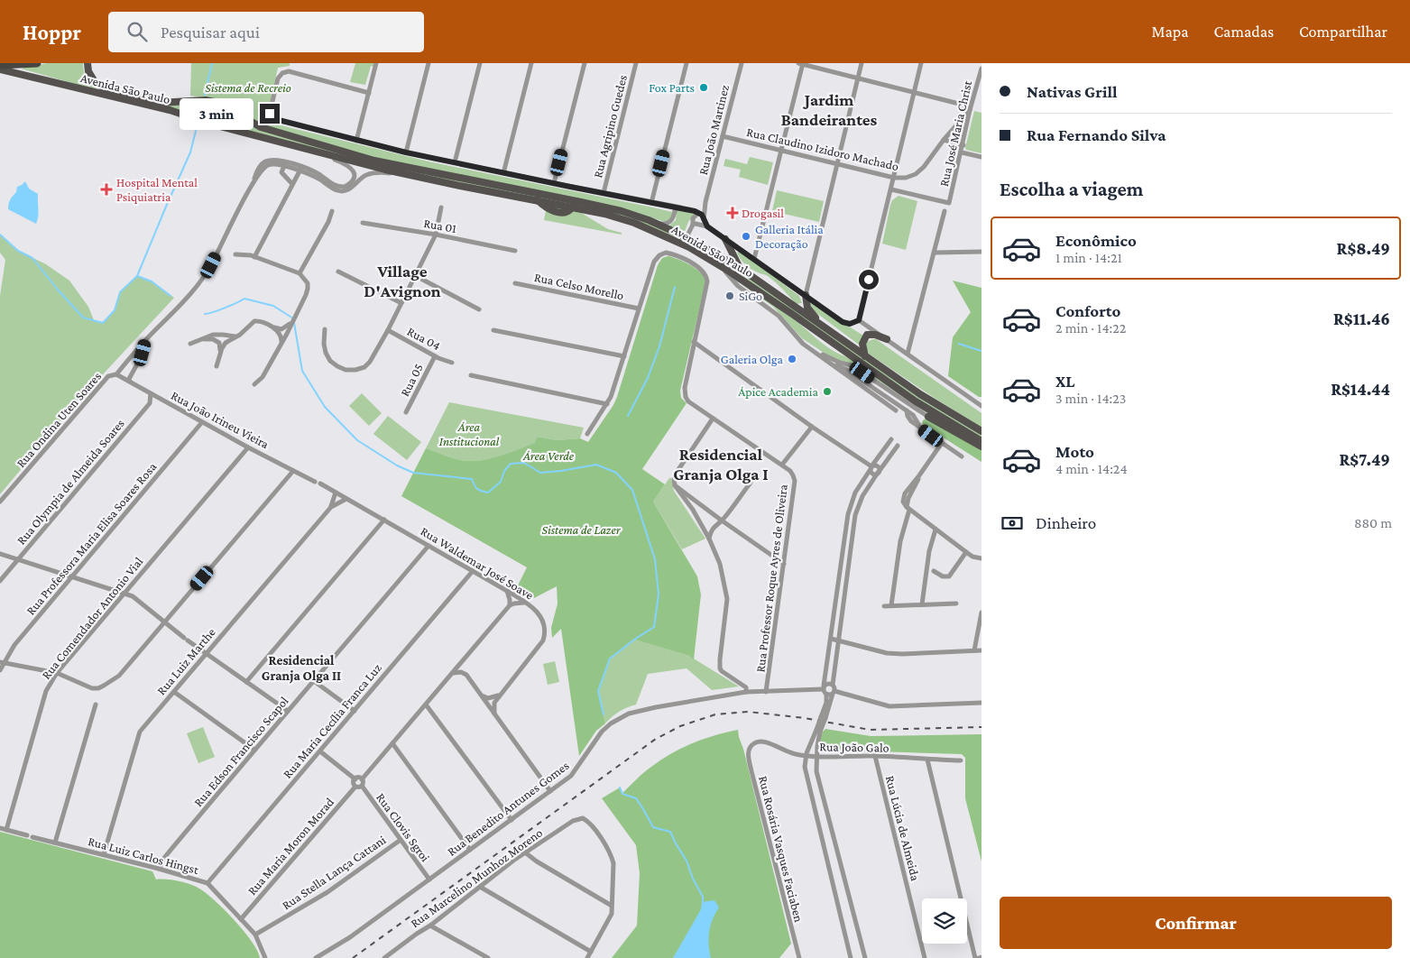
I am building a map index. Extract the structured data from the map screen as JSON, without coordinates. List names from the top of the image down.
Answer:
{
  "streets": {
    "main road": ["Avenida São Paulo"],
    "street": [
      "Rua Agripino Guedes",
      "Rua João Martinez",
      "Rua José Maria Christ",
      "Rua Claudino Izidoro Machado",
      "Rua 01",
      "Rua Celso Morello",
      "Rua 04",
      "Rua 05",
      "Rua Ondina Uten Soares",
      "Rua João Irineu Vieira",
      "Rua Olympia de Almeida Soares",
      "Rua Professora Maria Elisa Soares Rosa",
      "Rua Waldemar José Soave",
      "Rua Professor Roque Ayres de Oliveira",
      "Rua Comendador Antonio Vial",
      "Rua Luiz Marthe",
      "Rua Maria Cecília Franca Luz",
      "Rua João Galo",
      "Rua Edson Francisco Scapol",
      "Rua Benedito Antunes Gomes",
      "Rua Clovis Sgroi",
      "Rua Lúcia de Almeida",
      "Rua Maria Moron Morad",
      "Rua Rosária Vasques Faciaben",
      "Rua Luiz Carlos Hingst",
      "Rua Stella Lança Cattani",
      "Rua Marcelino Munhoz Moreno"
    ]
  },
  "crossings": [
    ["Rua João Martinez", "Rua Claudino Izidoro Machado"],
    ["Rua José Maria Christ", "Rua Claudino Izidoro Machado"],
    ["Rua Celso Morello", "Rua Professor Roque Ayres de Oliveira"],
    ["Rua 04", "Rua 05"],
    ["Rua Ondina Uten Soares", "Rua João Irineu Vieira"],
    ["Rua João Irineu Vieira", "Rua Olympia de Almeida Soares"],
    ["Rua João Irineu Vieira", "Rua Professora Maria Elisa Soares Rosa"],
    ["Rua João Irineu Vieira", "Rua Comendador Antonio Vial"],
    ["Rua Waldemar José Soave", "Rua Maria Cecília Franca Luz"],
    ["Rua Waldemar José Soave", "Rua Edson Francisco Scapol"],
    ["Rua Professor Roque Ayres de Oliveira", "Rua Benedito Antunes Gomes"],
    ["Rua Luiz Marthe", "Rua Luiz Carlos Hingst"],
    ["Rua Maria Cecília Franca Luz", "Rua Luiz Carlos Hingst"],
    ["Rua João Galo", "Rua Lúcia de Almeida"],
    ["Rua João Galo", "Rua Rosária Vasques Faciaben"],
    ["Rua Edson Francisco Scapol", "Rua Luiz Carlos Hingst"],
    ["Rua Benedito Antunes Gomes", "Rua Clovis Sgroi"],
    ["Rua Clovis Sgroi", "Rua Maria Moron Morad"],
    ["Rua Clovis Sgroi", "Rua Stella Lança Cattani"],
    ["Rua Maria Moron Morad", "Rua Luiz Carlos Hingst"],
    ["Rua Luiz Carlos Hingst", "Rua Stella Lança Cattani"]
  ],
  "districts": [
    "Jardim Bandeirantes",
    "Village D'Avignon",
    "Residencial Granja Olga I",
    "Residencial Granja Olga II"
  ],
  "parks": [
    "Sistema de Recreio",
    "Área Institucional",
    "Área Verde",
    "Sistema de Lazer"
  ],
  "places": {
    "other": [
      "Fox Parts",
      "Galleria Itália Decoração",
      "SiGo",
      "Galeria Olga",
      "Ápice Academia"
    ],
    "health": ["Hospital Mental Psiquiatria", "Drogasil"]
  },
  "page": {
    "header": "Hoppr",
    "search": "Pesquisar aqui",
    "nav": ["Mapa", "Camadas", "Compartilhar"],
    "banner": ["Nativas Grill", "Rua Fernando Silva"],
    "bubble": "3 min",
    "heading": "Escolha a viagem",
    "list": [
      {
        "name": "Econômico",
        "note": "1 min · 14:21",
        "value": "R$8.49"
      },
      {
        "name": "Conforto",
        "note": "2 min · 14:22",
        "value": "R$11.46"
      },
      {
        "name": "XL",
        "note": "3 min · 14:23",
        "value": "R$14.44"
      },
      {
        "name": "Moto",
        "note": "4 min · 14:24",
        "value": "R$7.49"
      }
    ],
    "pay": ["Dinheiro", "880 m"],
    "buttons": "Confirmar"
  }
}
